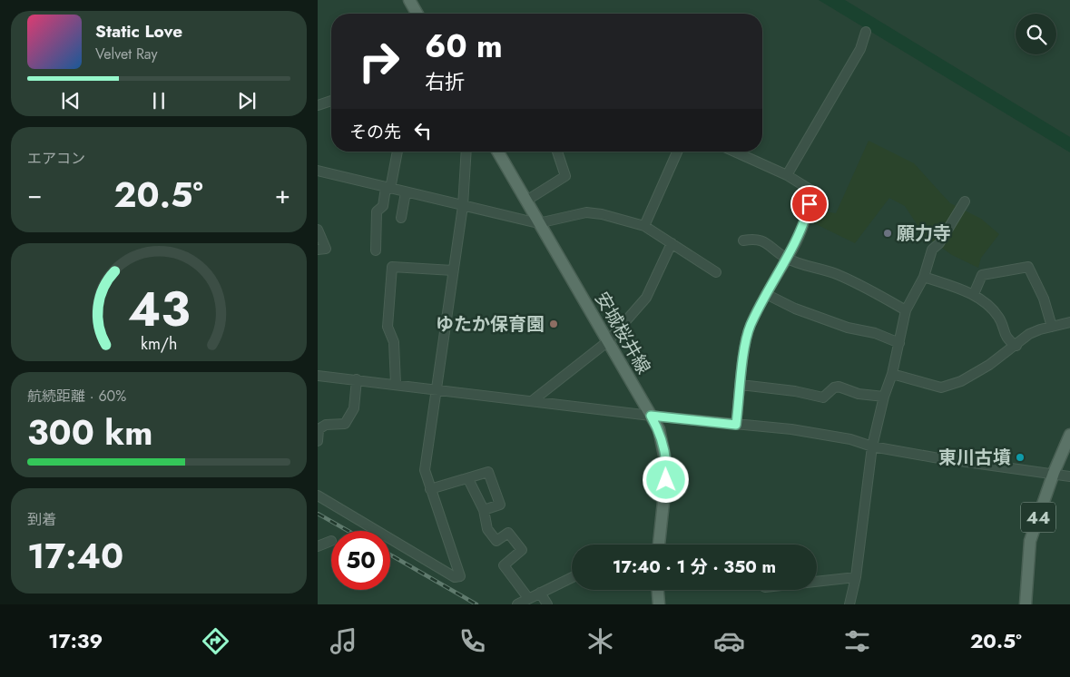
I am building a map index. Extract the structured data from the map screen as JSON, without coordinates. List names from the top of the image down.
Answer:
{
  "streets": {
    "main road": ["安城桜井線", "44"]
  },
  "places": ["願力寺", "ゆたか保育園", "東川古墳"],
  "page": {
    "turn": ["60 m", "右折"],
    "song": ["Static Love", "Velvet Ray"],
    "then": "その先",
    "tile": [
      "エアコン",
      ["航続距離 · 60%", "300 km"],
      ["到着", "17:40"]
    ],
    "heat": ["−", "20.5°", "+"],
    "limit": "50",
    "trip": "17:40 · 1 分 · 350 m",
    "tabs": ["17:39", "20.5°"],
    "gauge": ["43", "km/h"]
  }
}
